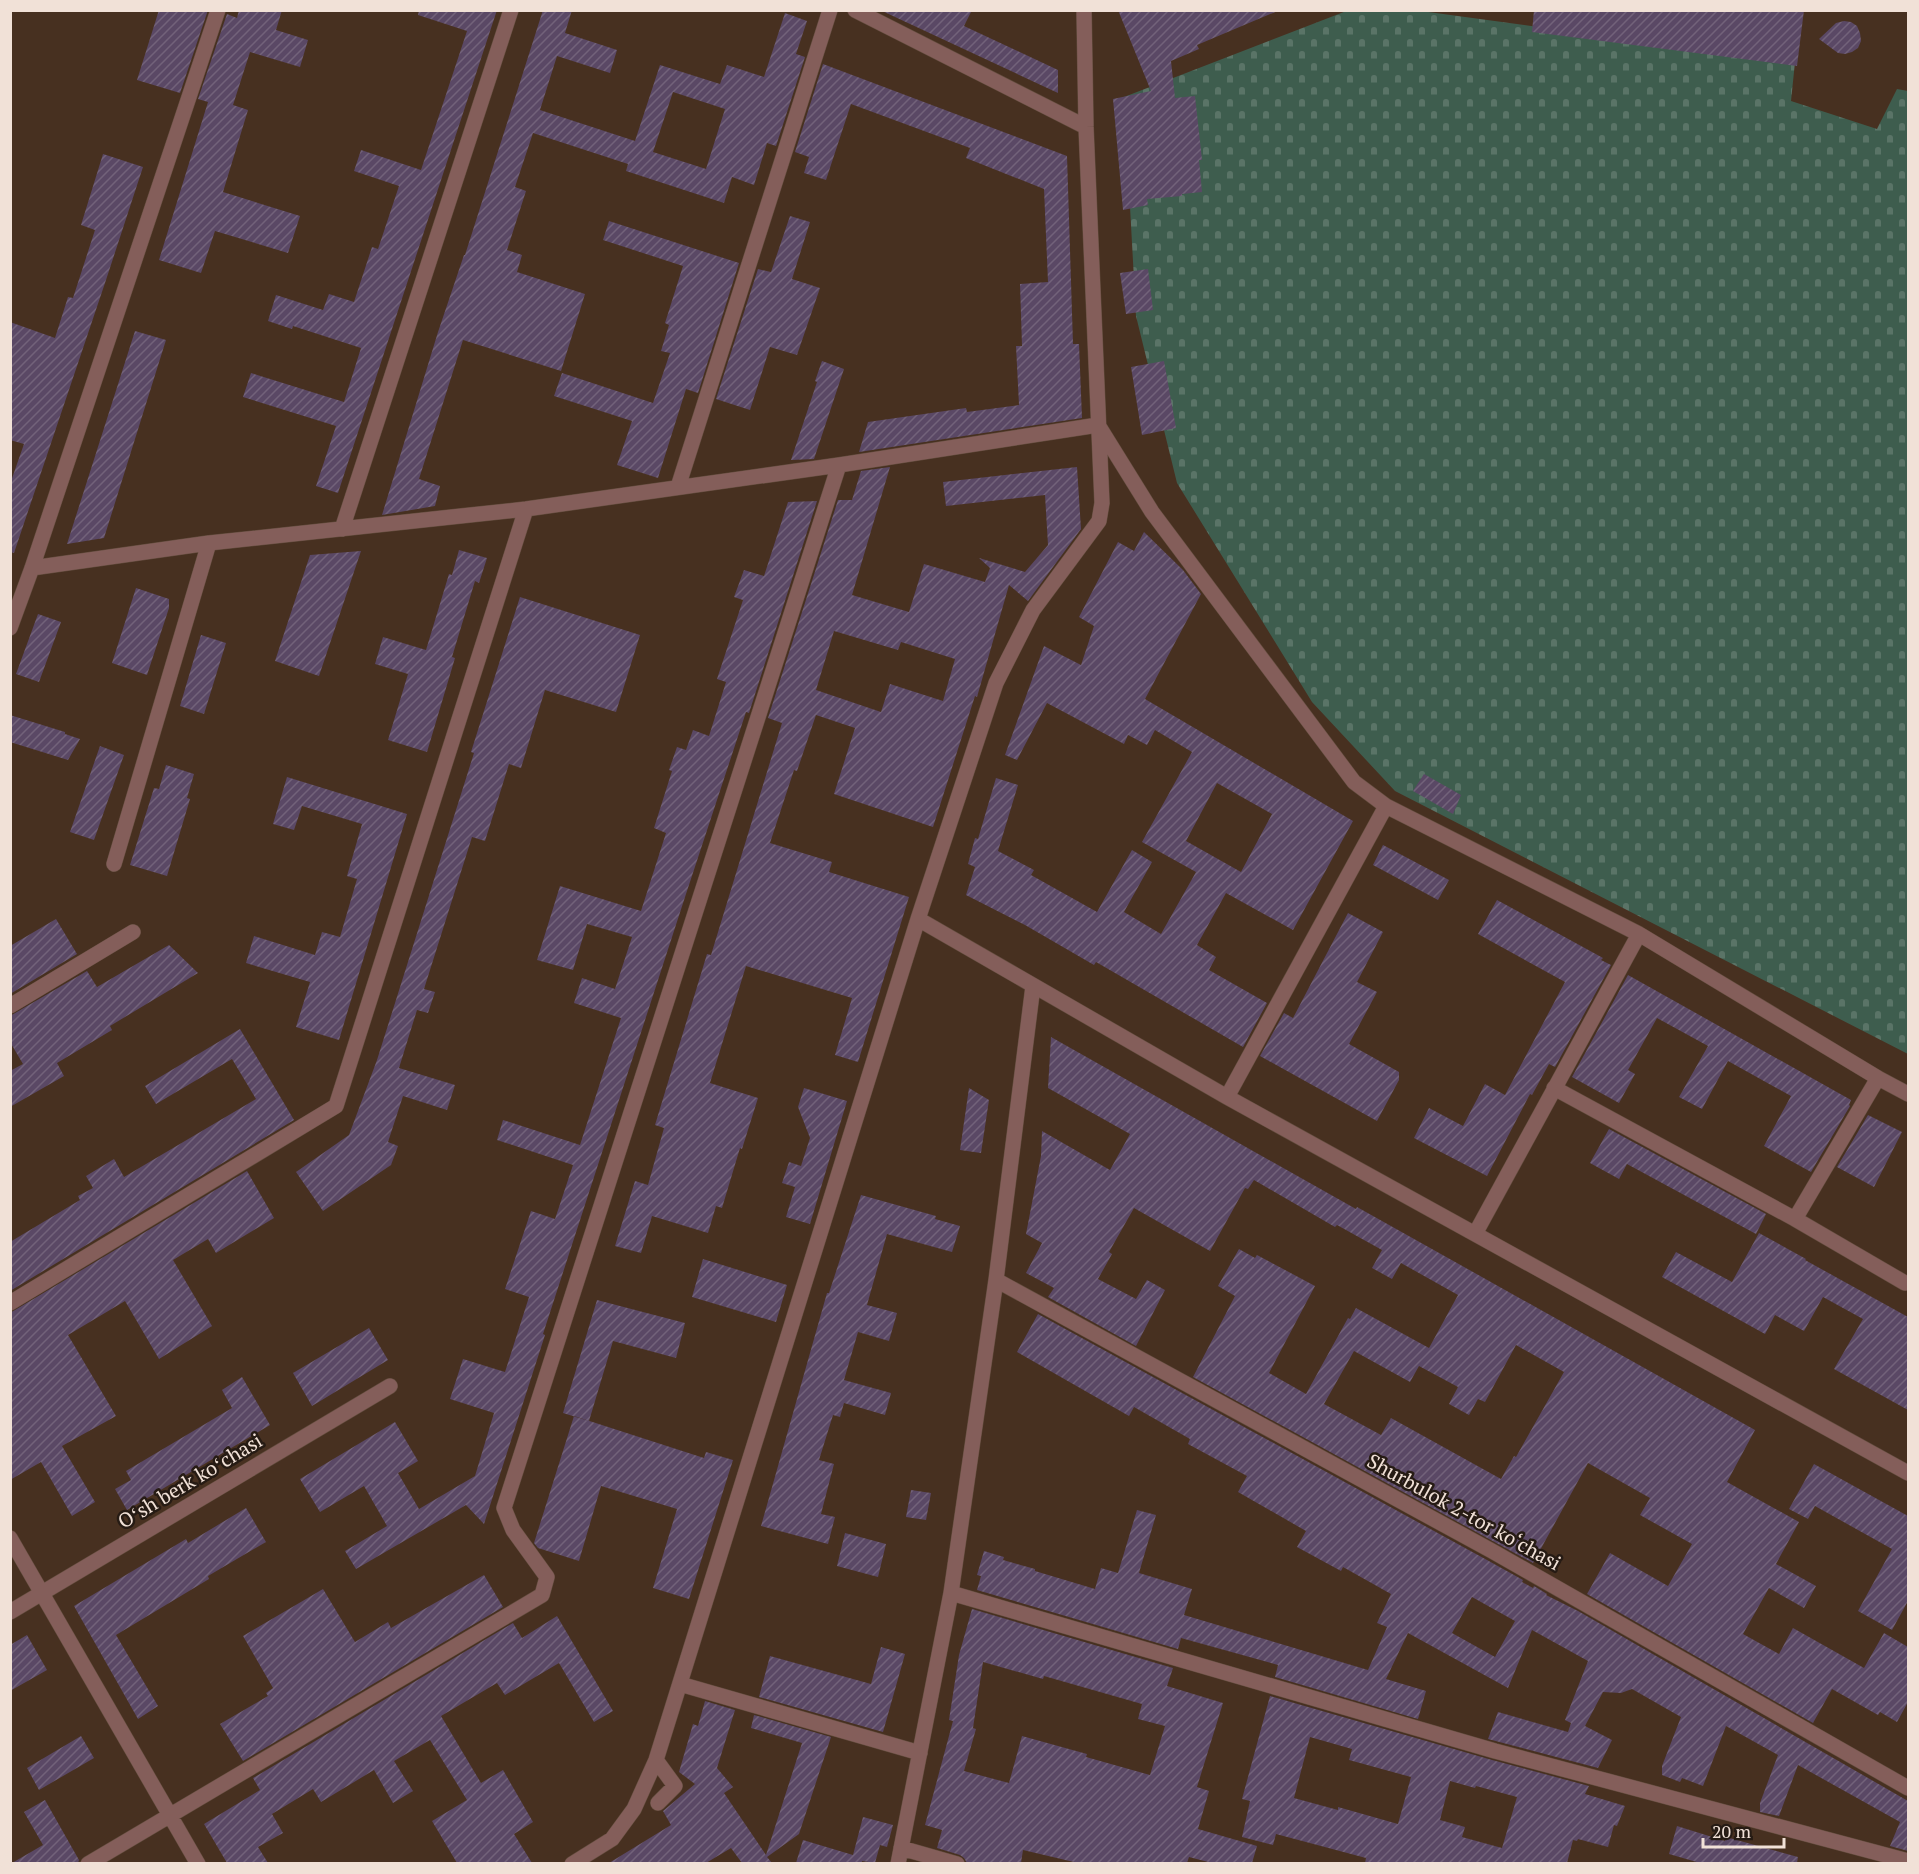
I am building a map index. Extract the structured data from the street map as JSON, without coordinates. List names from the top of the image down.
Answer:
{
  "streets": {
    "street": ["Oʻsh berk koʻchasi", "Shurbulok 2-tor ko‘chasi"]
  },
  "scale_bar": "20 m"
}
